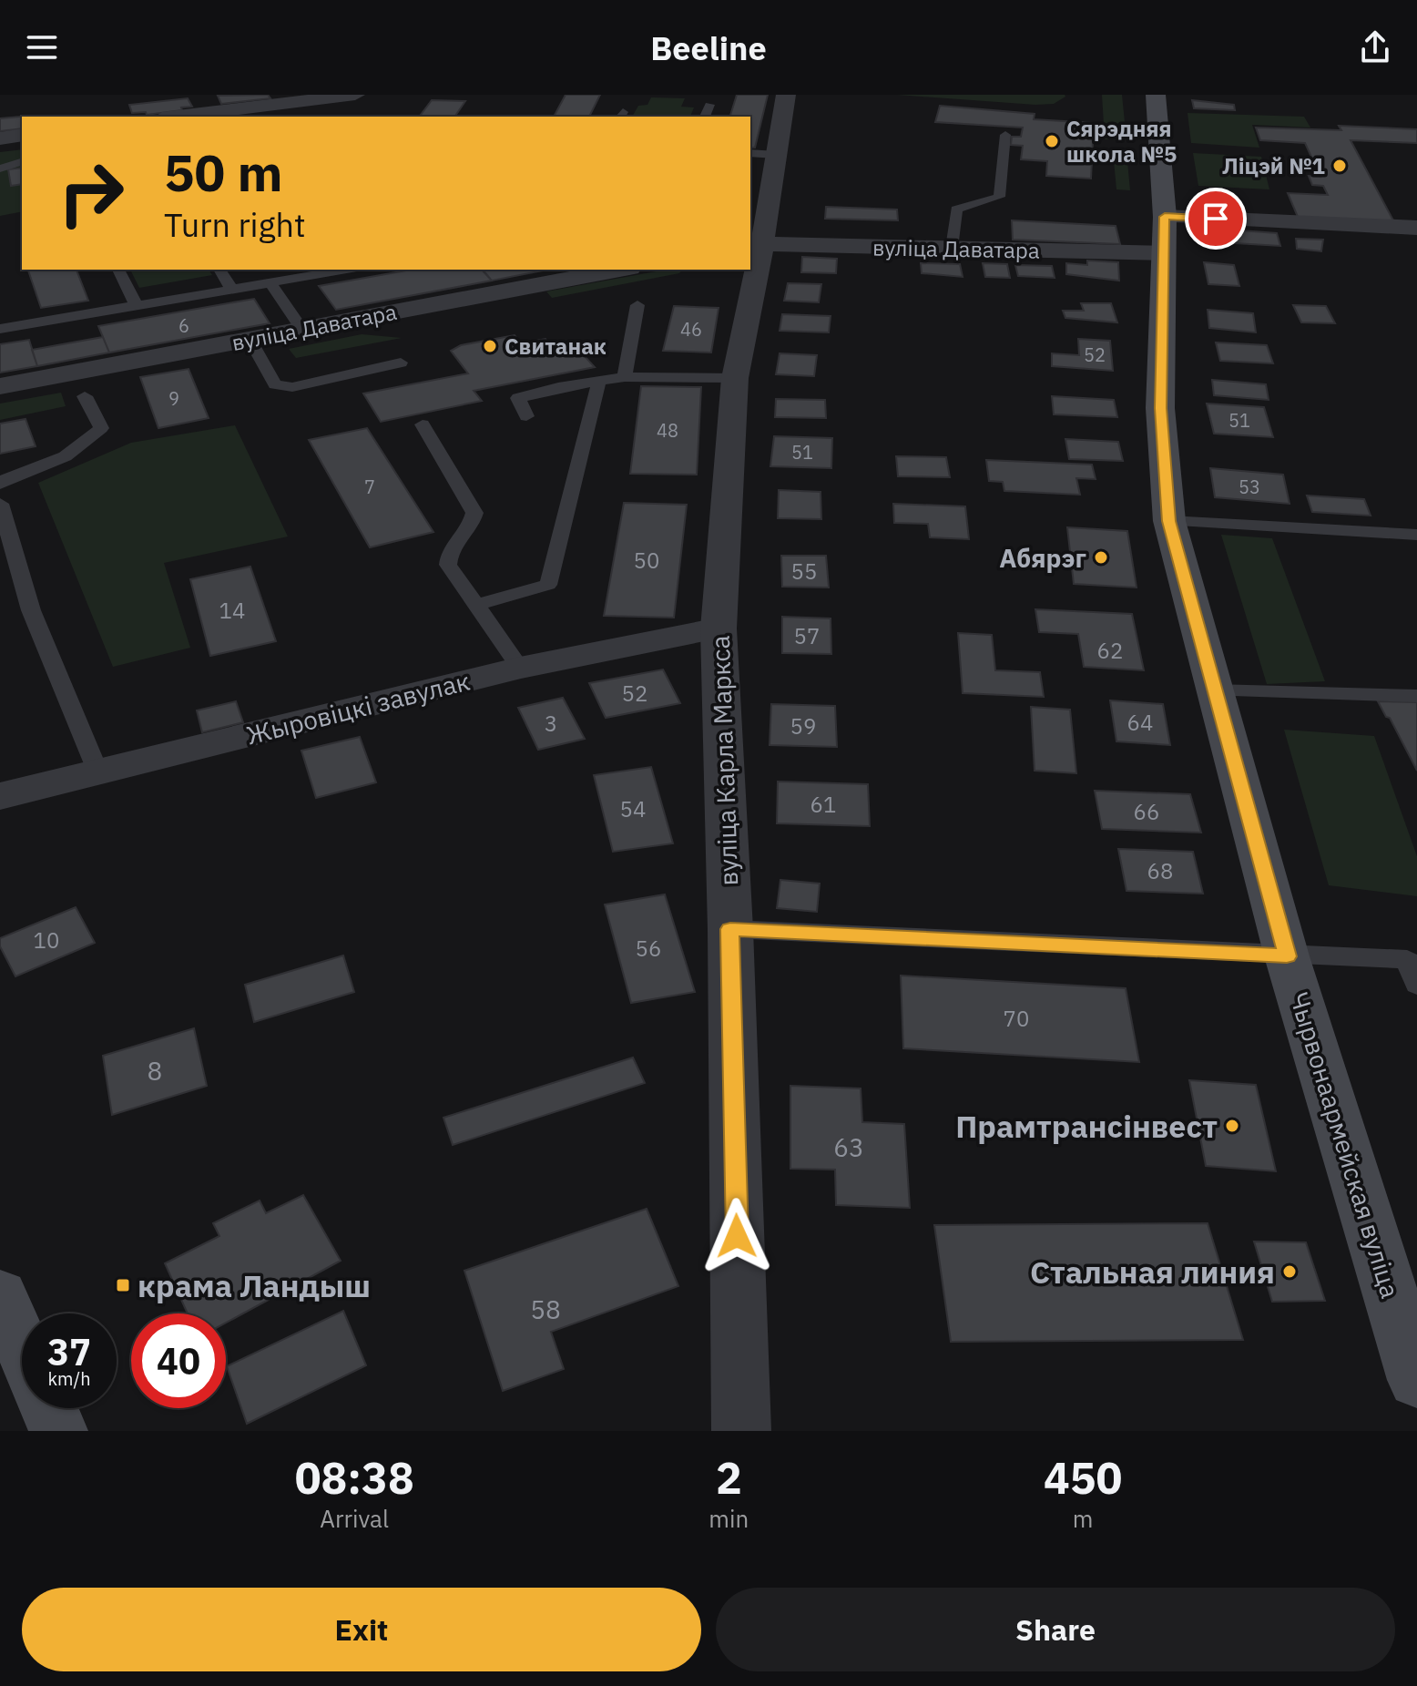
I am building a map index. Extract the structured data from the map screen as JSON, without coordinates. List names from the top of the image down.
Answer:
{
  "streets": {
    "main road": ["Чырвонаармейская вуліца"],
    "street": ["вуліца Даватара", "Жыровіцкі завулак", "вуліца Карла Маркса"]
  },
  "crossings": [
    ["вуліца Даватара", "вуліца Карла Маркса"],
    ["вуліца Даватара", "Чырвонаармейская вуліца"],
    ["Жыровіцкі завулак", "вуліца Карла Маркса"]
  ],
  "places": {
    "other": [
      "Сярэдняя школа №5",
      "Ліцэй №1",
      "Свитанак",
      "Абярэг",
      "Прамтрансінвест",
      "Стальная линия"
    ],
    "transit": ["крама Ландыш"]
  },
  "house_numbers": [
    "6",
    "46",
    "52",
    "9",
    "51",
    "48",
    "51",
    "7",
    "53",
    "50",
    "55",
    "14",
    "57",
    "62",
    "52",
    "64",
    "3",
    "59",
    "61",
    "54",
    "66",
    "68",
    "10",
    "56",
    "70",
    "8",
    "63",
    "58"
  ],
  "page": {
    "header": "Beeline",
    "turn": ["50 m", "Turn right"],
    "speed": "37 km/h",
    "limit": "40",
    "eta": [
      "08:38",
      "Arrival",
      "2",
      "min",
      "450",
      "m"
    ],
    "buttons": ["Exit", "Share"]
  }
}
